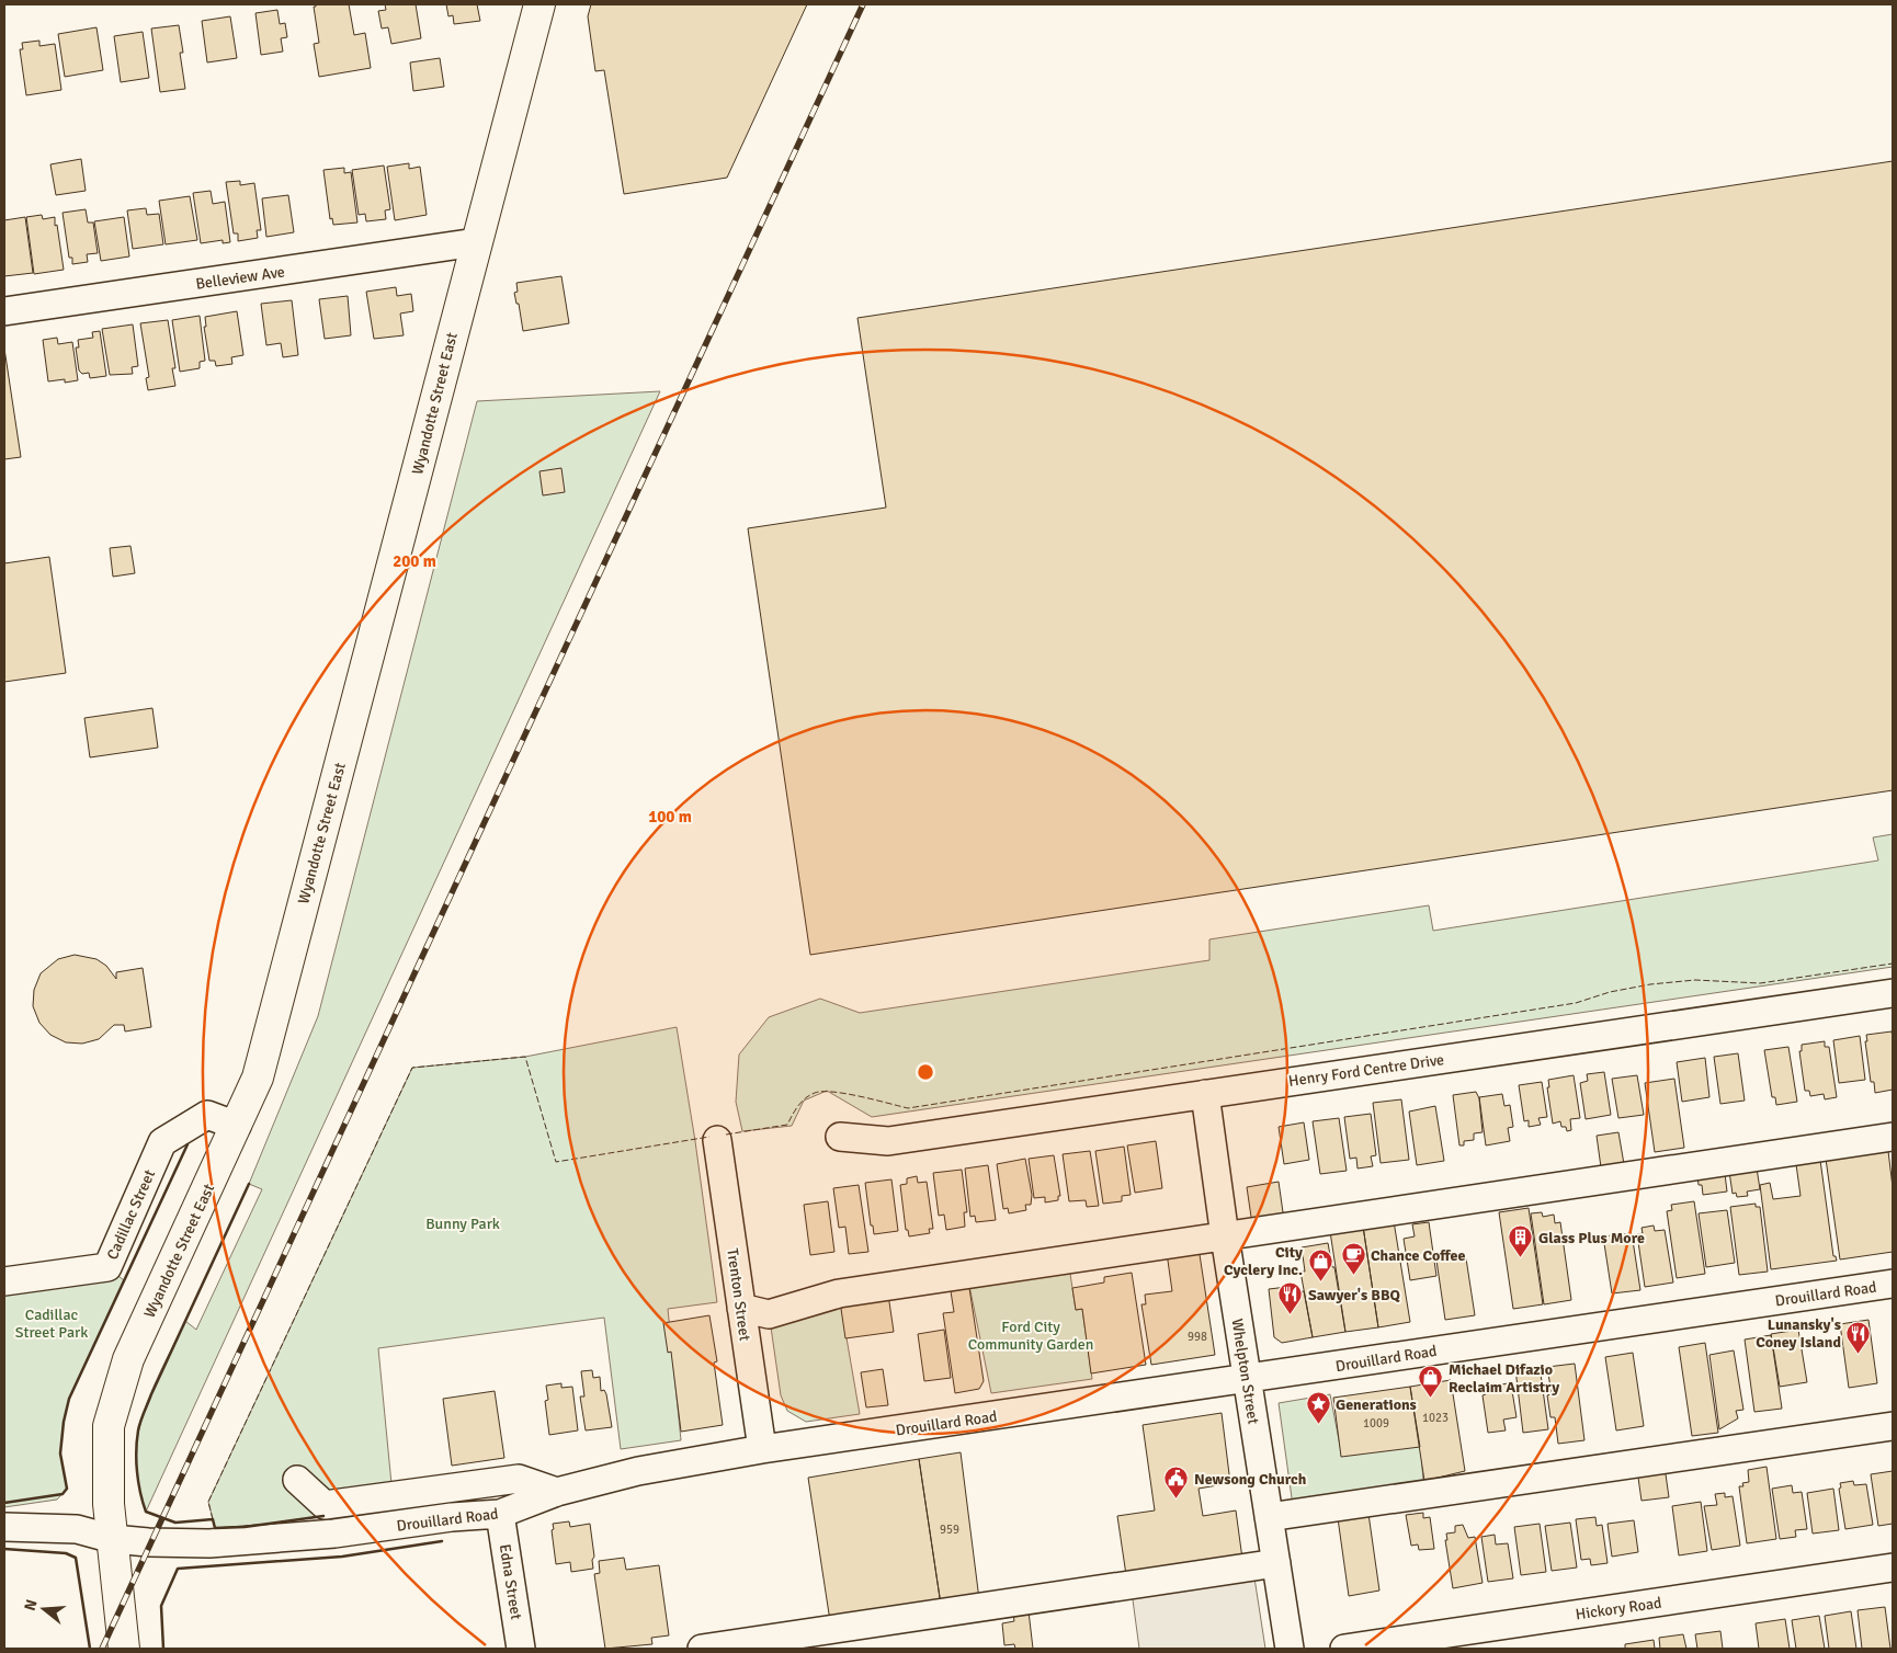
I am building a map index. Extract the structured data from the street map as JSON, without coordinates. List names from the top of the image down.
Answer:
{
  "streets": {
    "main road": ["Wyandotte Street East"],
    "street": [
      "Belleview Ave",
      "Henry Ford Centre Drive",
      "Cadillac Street",
      "Drouillard Road",
      "Trenton Street",
      "Whelpton Street",
      "Edna Street",
      "Hickory Road"
    ]
  },
  "crossings": [
    ["Belleview Ave", "Wyandotte Street East"],
    ["Wyandotte Street East", "Cadillac Street"],
    ["Wyandotte Street East", "Drouillard Road"],
    ["Henry Ford Centre Drive", "Whelpton Street"],
    ["Drouillard Road", "Trenton Street"],
    ["Drouillard Road", "Whelpton Street"],
    ["Drouillard Road", "Edna Street"]
  ],
  "parks": ["Bunny Park", "Cadillac Street Park", "Ford City Community Garden"],
  "places": {
    "building": ["Glass Plus More"],
    "cafe": ["Chance Coffee"],
    "shop": ["City Cyclery Inc.", "Michael Difazio Reclaim Artistry"],
    "restaurant": ["Sawyer's BBQ", "Lunansky's Coney Island"],
    "place": ["Generations"],
    "public building": ["Newsong Church"]
  },
  "house_numbers": [
    "998",
    "1023",
    "1009",
    "959"
  ],
  "north": "left",
  "rings": ["200 m", "100 m"]
}
